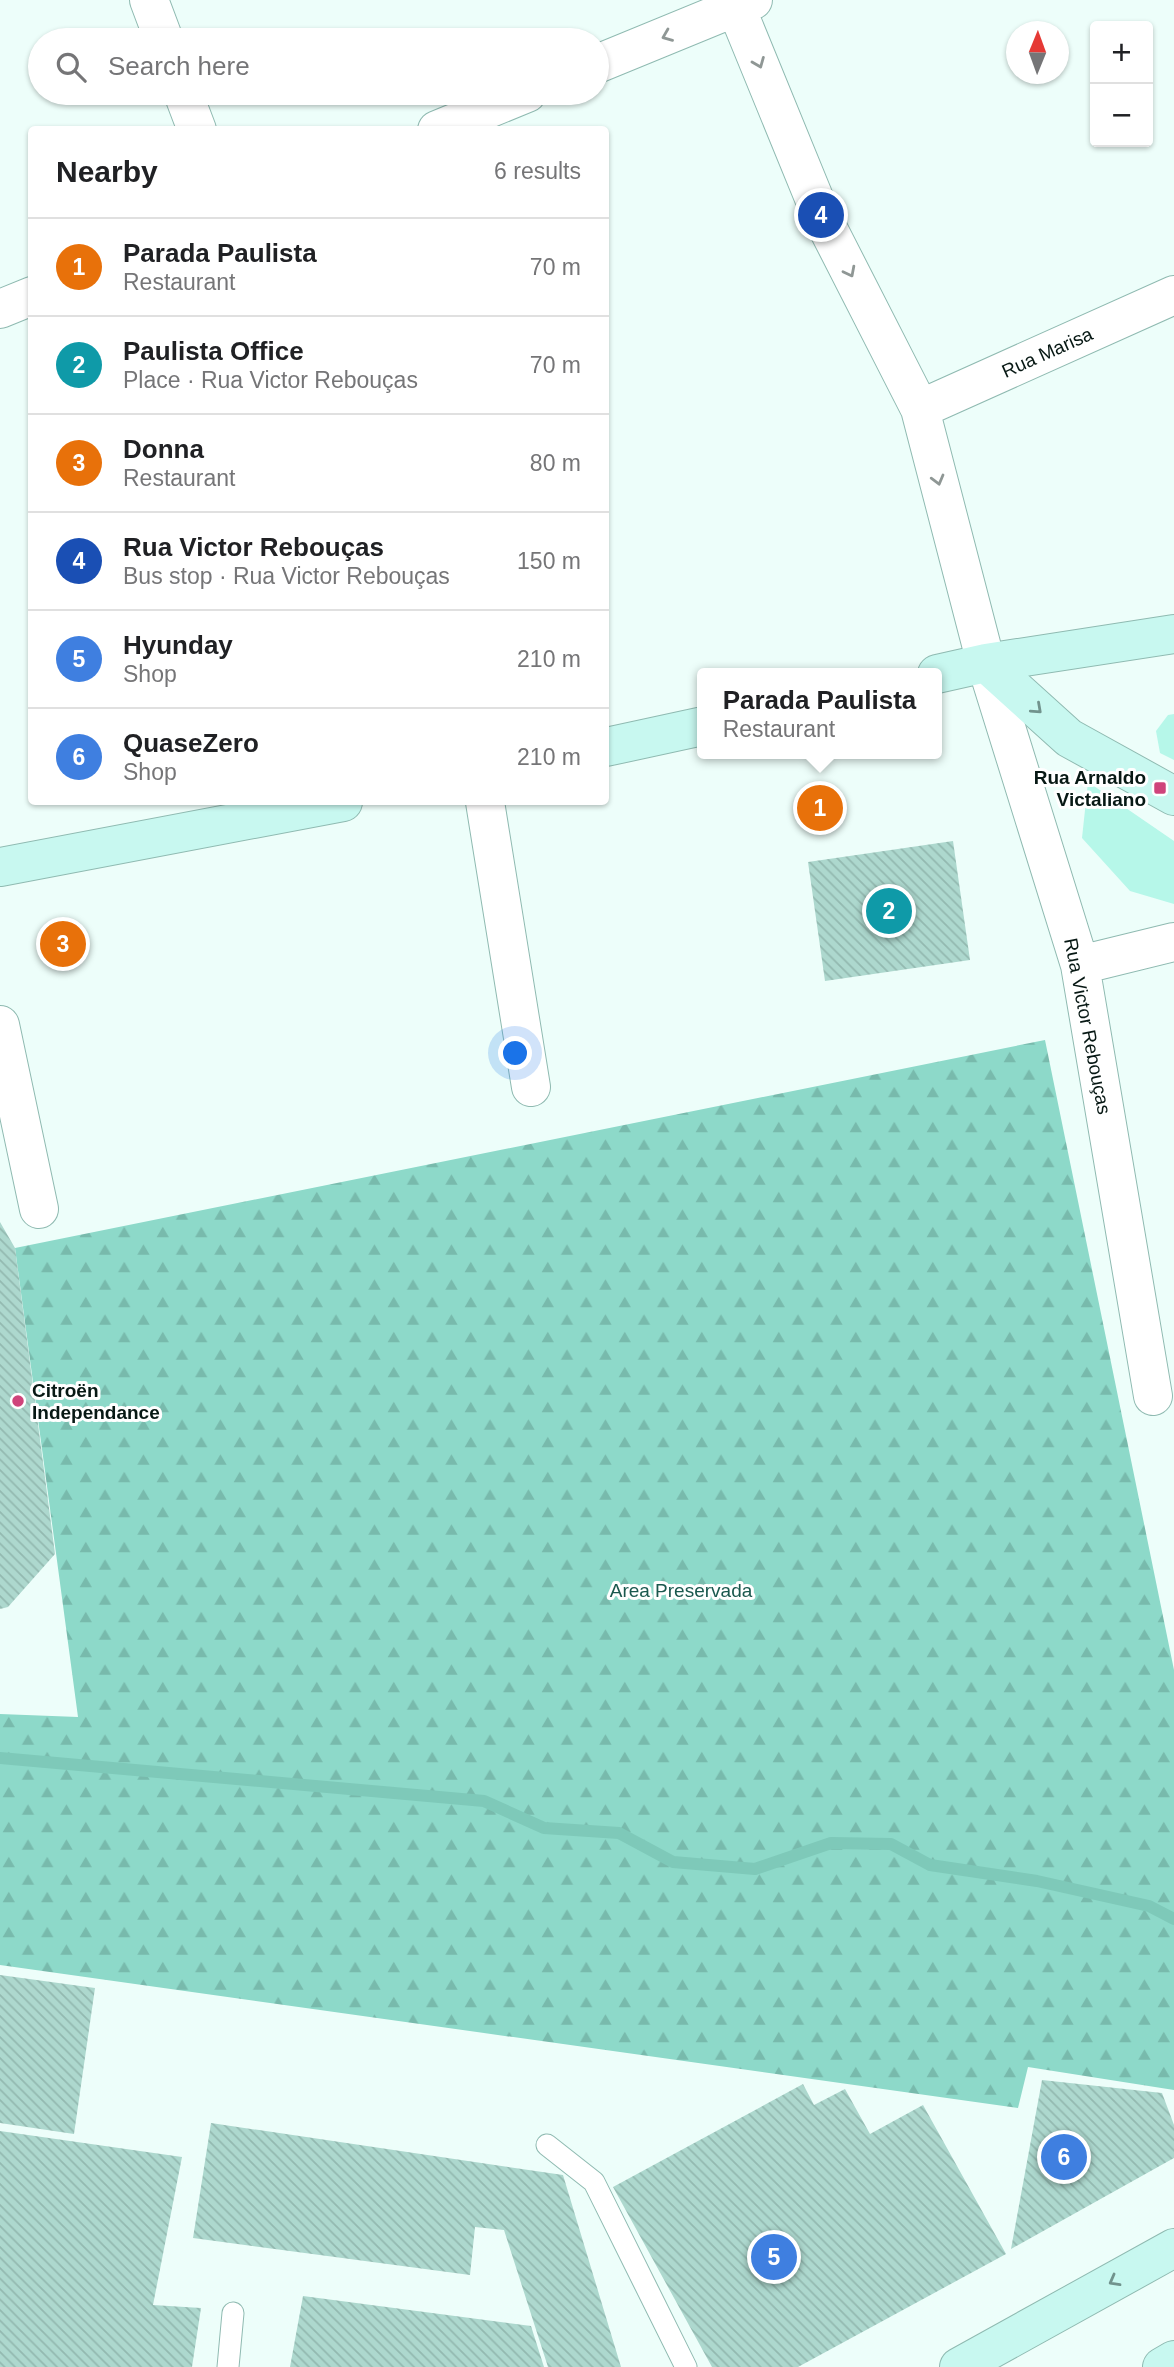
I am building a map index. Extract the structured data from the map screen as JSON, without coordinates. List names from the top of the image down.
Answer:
{
  "streets": {
    "street": ["Rua Marisa", "Rua Victor Rebouças"]
  },
  "crossings": [
    ["Rua Marisa", "Rua Victor Rebouças"]
  ],
  "one_way": ["Rua Victor Rebouças"],
  "parks": ["Area Preservada"],
  "places": {
    "transit": ["Rua Arnaldo Victaliano"],
    "other": ["Citroën Independance"]
  },
  "north": "top",
  "page": {
    "map_buttons": ["+", "−"],
    "search": "Search here",
    "heading": ["Nearby", "6 results"],
    "pins": [
      "4",
      "1",
      "2",
      "3",
      "6",
      "5"
    ],
    "list": [
      {
        "mark": "1",
        "name": "Parada Paulista",
        "note": "Restaurant",
        "value": "70 m"
      },
      {
        "mark": "2",
        "name": "Paulista Office",
        "note": "Place · Rua Victor Rebouças",
        "value": "70 m"
      },
      {
        "mark": "3",
        "name": "Donna",
        "note": "Restaurant",
        "value": "80 m"
      },
      {
        "mark": "4",
        "name": "Rua Victor Rebouças",
        "note": "Bus stop · Rua Victor Rebouças",
        "value": "150 m"
      },
      {
        "mark": "5",
        "name": "Hyunday",
        "note": "Shop",
        "value": "210 m"
      },
      {
        "mark": "6",
        "name": "QuaseZero",
        "note": "Shop",
        "value": "210 m"
      }
    ],
    "popup": ["Parada Paulista", "Restaurant"]
  }
}
